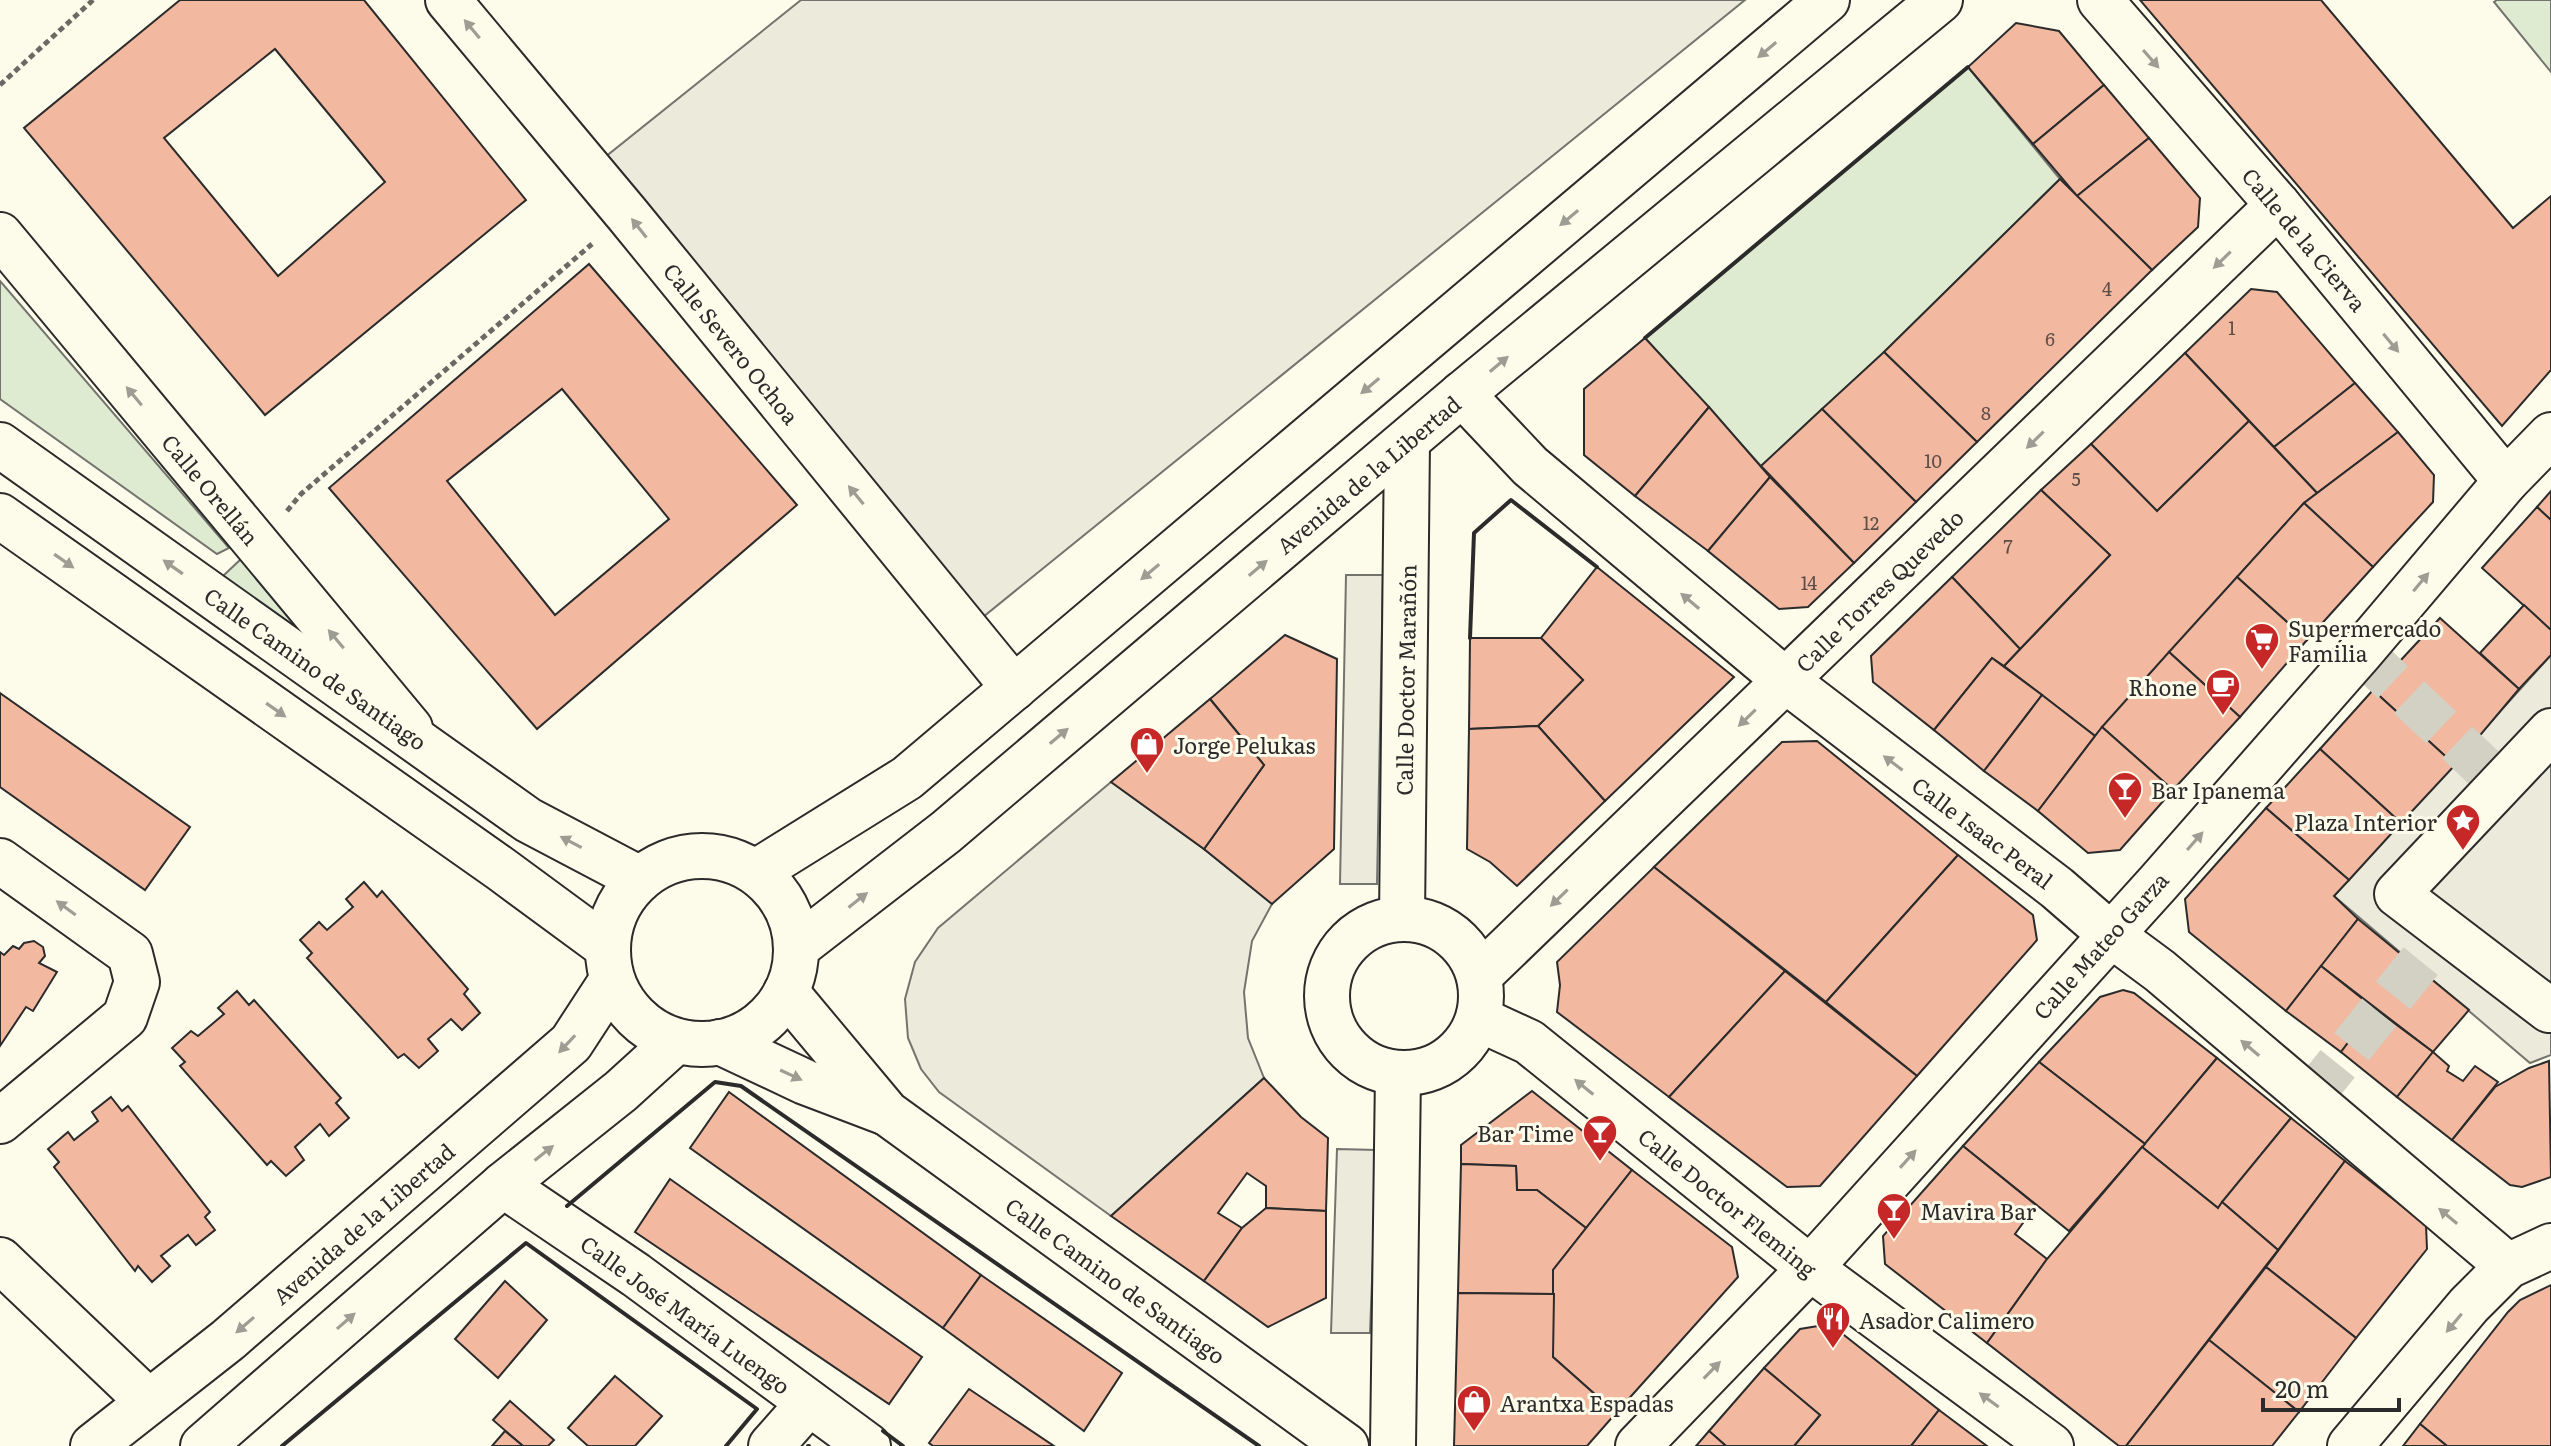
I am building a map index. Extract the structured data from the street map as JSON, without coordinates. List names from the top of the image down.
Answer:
{
  "streets": {
    "street": [
      "Calle de la Cierva",
      "Calle Severo Ochoa",
      "Avenida de la Libertad",
      "Calle Orellán",
      "Calle Torres Quevedo",
      "Calle Camino de Santiago",
      "Calle Doctor Marañón",
      "Calle Isaac Peral",
      "Calle Mateo Garza",
      "Calle Doctor Fleming",
      "Calle José María Luengo"
    ]
  },
  "crossings": [
    ["Calle de la Cierva", "Calle Torres Quevedo"],
    ["Calle de la Cierva", "Calle Mateo Garza"],
    ["Avenida de la Libertad", "Calle Camino de Santiago"],
    ["Avenida de la Libertad", "Calle Doctor Marañón"],
    ["Avenida de la Libertad", "Calle Isaac Peral"],
    ["Calle Orellán", "Calle Camino de Santiago"],
    ["Calle Torres Quevedo", "Calle Doctor Marañón"],
    ["Calle Torres Quevedo", "Calle Isaac Peral"],
    ["Calle Torres Quevedo", "Calle Doctor Fleming"],
    ["Calle Doctor Marañón", "Calle Doctor Fleming"],
    ["Calle Isaac Peral", "Calle Mateo Garza"],
    ["Calle Mateo Garza", "Calle Doctor Fleming"]
  ],
  "one_way": [
    "Calle de la Cierva",
    "Calle Severo Ochoa",
    "Calle Torres Quevedo",
    "Calle Isaac Peral",
    "Calle Mateo Garza",
    "Calle Doctor Fleming"
  ],
  "places": {
    "supermarket": ["Supermercado Familia"],
    "cafe": ["Rhone"],
    "shop": ["Jorge Pelukas", "Arantxa Espadas"],
    "bar": ["Bar Ipanema", "Bar Time", "Mavira Bar"],
    "place": ["Plaza Interior"],
    "restaurant": ["Asador Calimero"]
  },
  "house_numbers": [
    "4",
    "1",
    "6",
    "8",
    "10",
    "5",
    "12",
    "7",
    "14"
  ],
  "scale_bar": "20 m"
}
